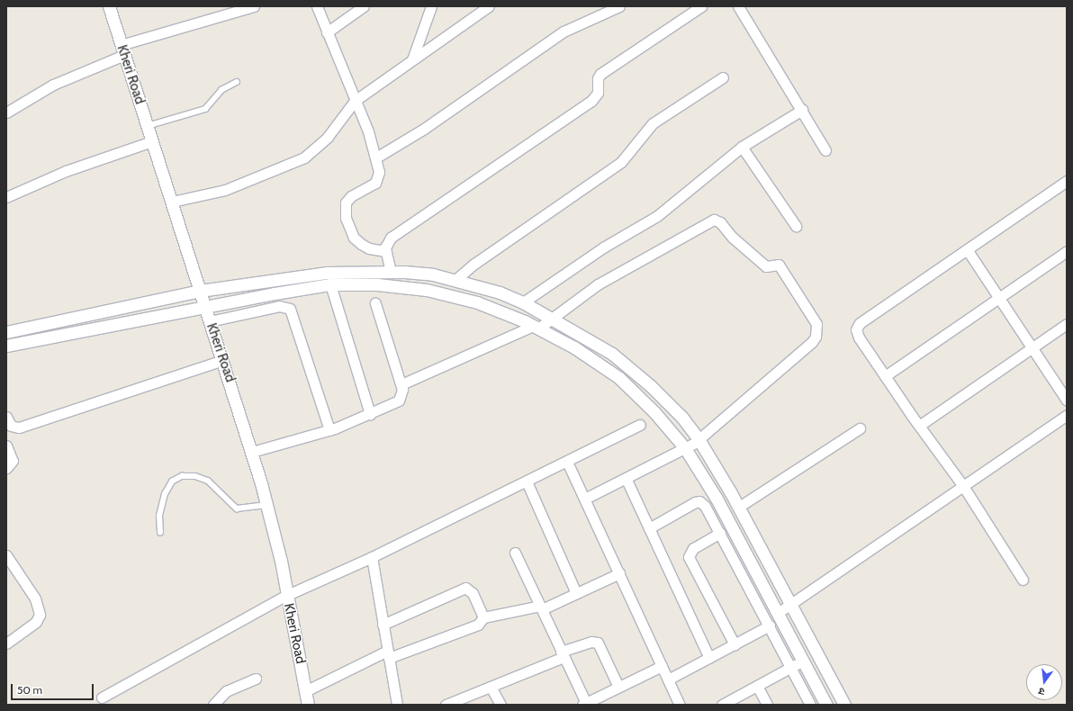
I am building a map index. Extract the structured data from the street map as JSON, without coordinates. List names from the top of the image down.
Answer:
{
  "streets": {
    "street": ["Kheri Road"]
  },
  "scale_bar": "50 m",
  "north": "bottom"
}
